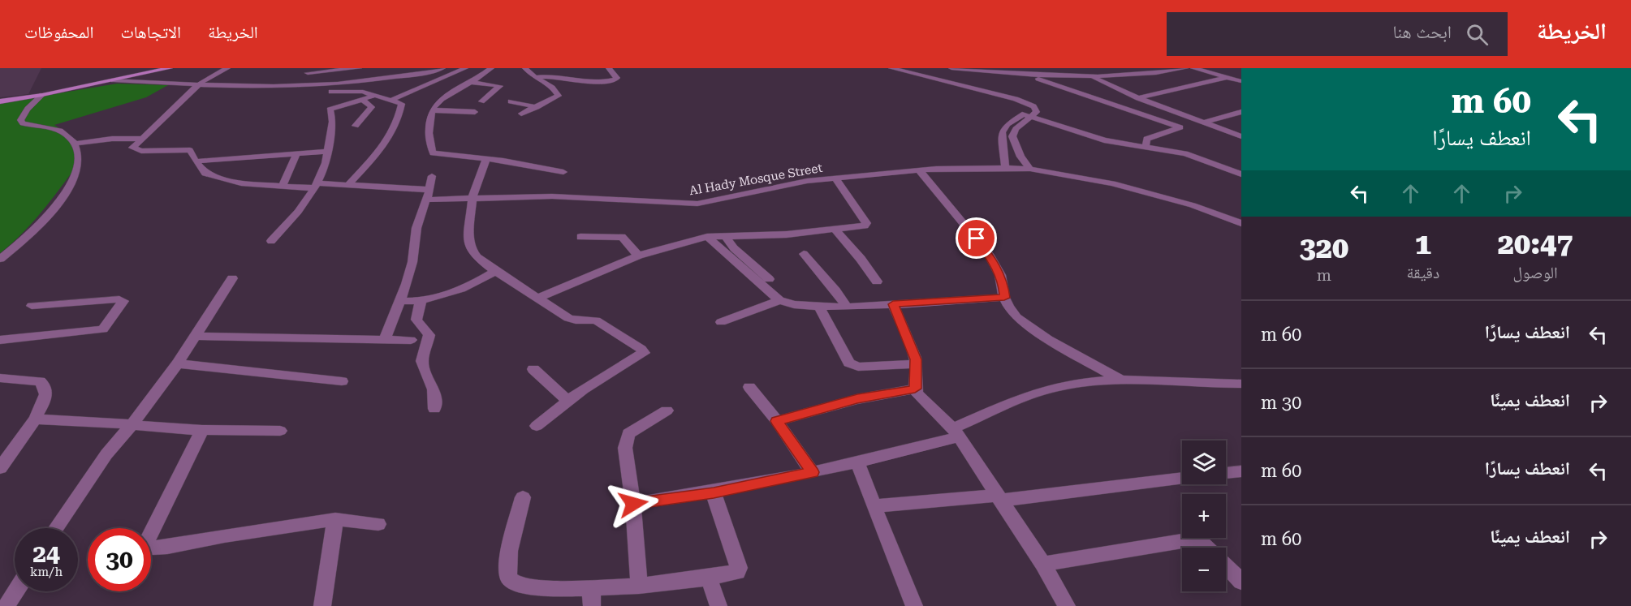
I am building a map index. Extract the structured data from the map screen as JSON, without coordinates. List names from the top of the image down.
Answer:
{
  "streets": {
    "street": ["Al Hady Mosque Street"]
  },
  "page": {
    "header": "الخريطة",
    "search": "ابحث هنا",
    "nav": ["الخريطة", "الاتجاهات", "المحفوظات"],
    "turn": ["60 m", "انعطف يسارًا"],
    "eta": [
      "20:47",
      "الوصول",
      "1",
      "دقيقة",
      "320",
      "m"
    ],
    "list": [
      {
        "name": "انعطف يسارًا",
        "value": "60 m"
      },
      {
        "name": "انعطف يمينًا",
        "value": "30 m"
      },
      {
        "name": "انعطف يسارًا",
        "value": "60 m"
      },
      {
        "name": "انعطف يمينًا",
        "value": "60 m"
      }
    ],
    "map_buttons": ["+", "−"],
    "speed": "24 km/h",
    "limit": "30"
  }
}
